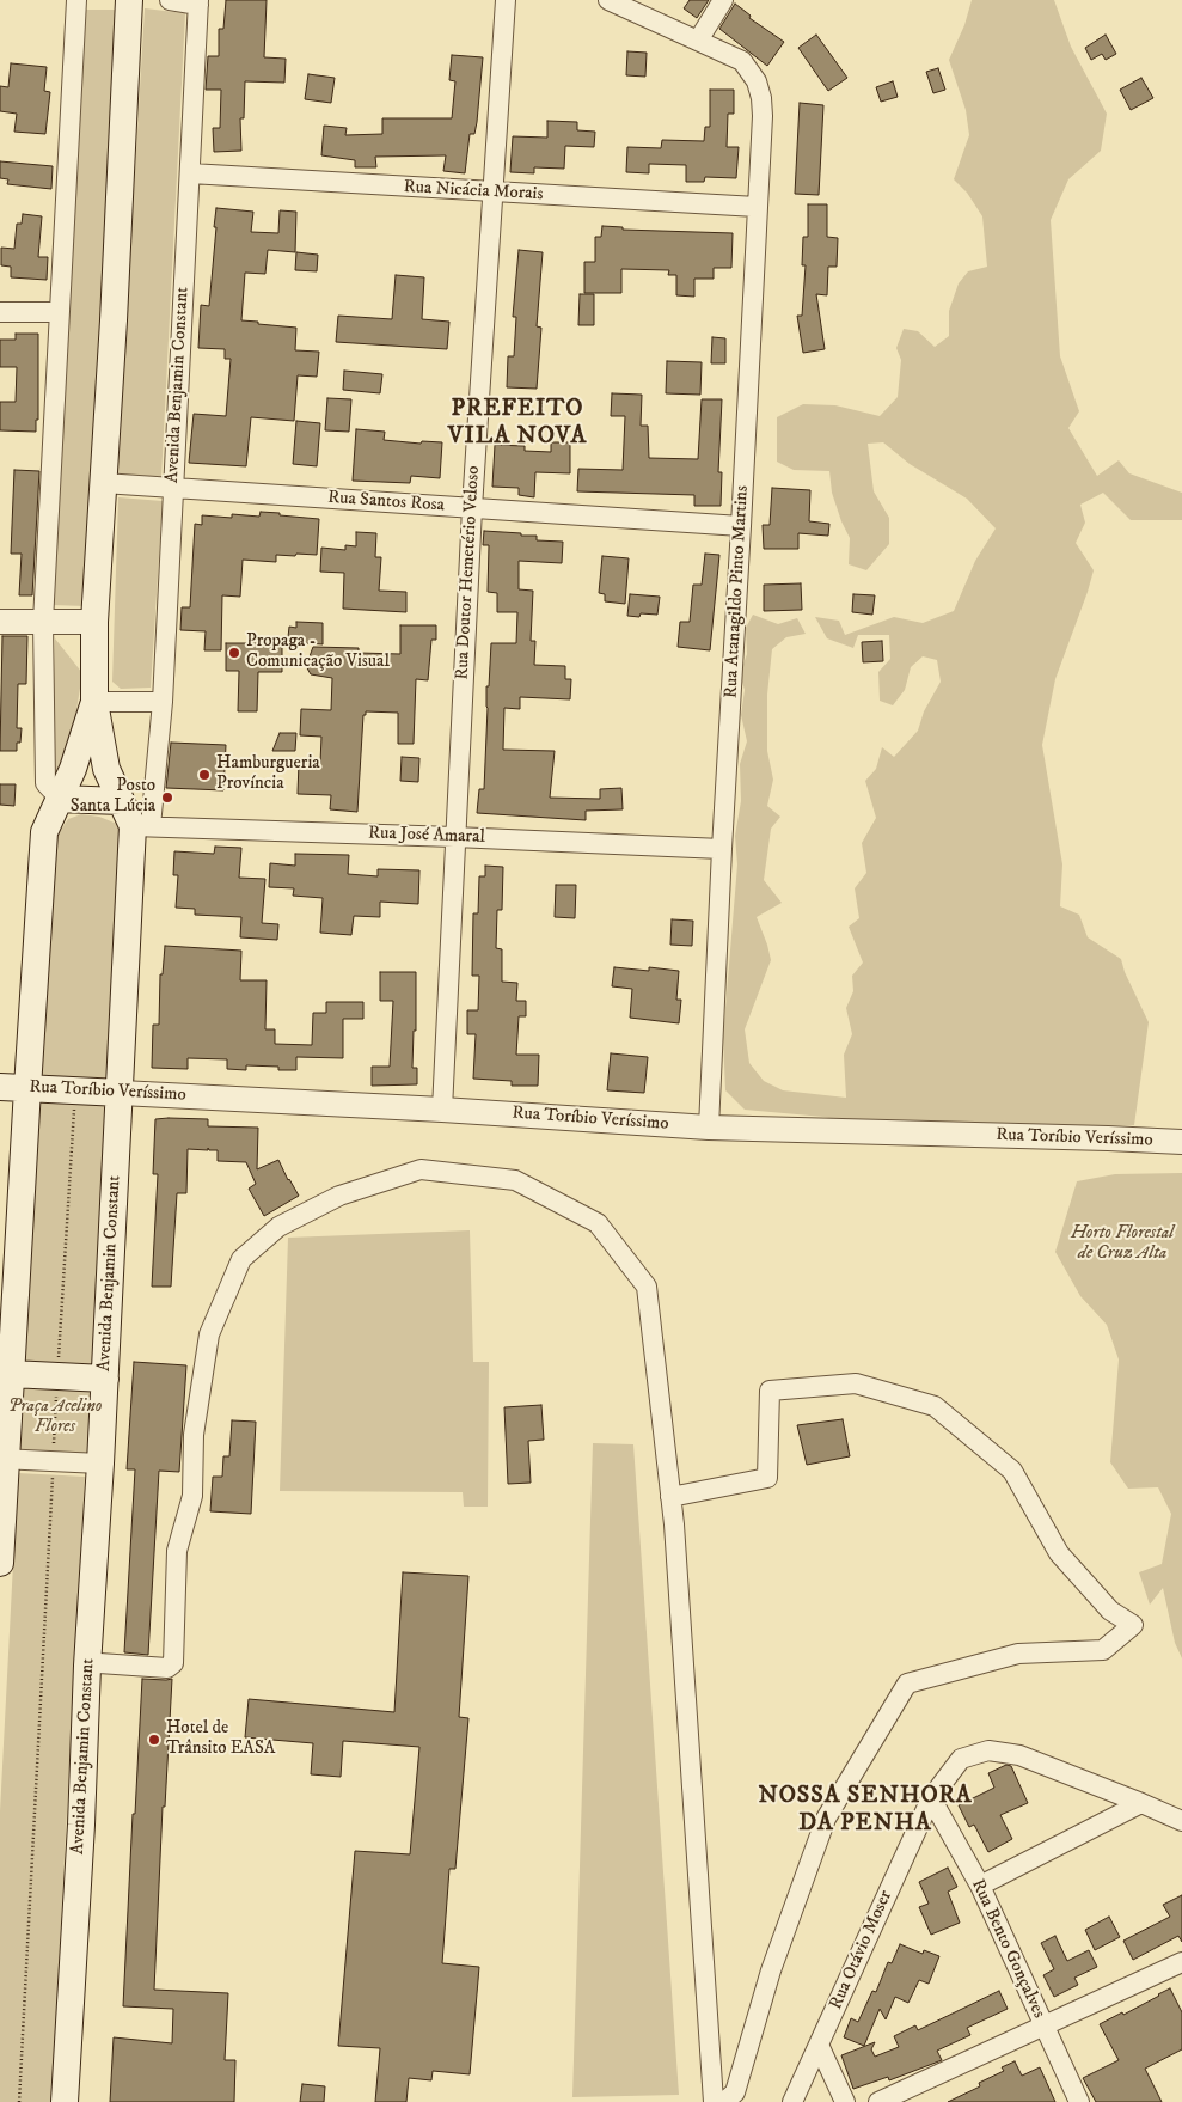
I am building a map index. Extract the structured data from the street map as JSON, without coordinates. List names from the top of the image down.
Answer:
{
  "streets": {
    "main road": ["Avenida Benjamin Constant", "Rua Toríbio Veríssimo"],
    "street": [
      "Rua Nicácia Morais",
      "Rua Santos Rosa",
      "Rua Doutor Hemetério Veloso",
      "Rua Atanagildo Pinto Martins",
      "Rua José Amaral",
      "Rua Bento Gonçalves",
      "Rua Otávio Moser"
    ]
  },
  "crossings": [
    ["Rua Nicácia Morais", "Avenida Benjamin Constant"],
    ["Rua Nicácia Morais", "Rua Doutor Hemetério Veloso"],
    ["Rua Nicácia Morais", "Rua Atanagildo Pinto Martins"],
    ["Avenida Benjamin Constant", "Rua Santos Rosa"],
    ["Avenida Benjamin Constant", "Rua José Amaral"],
    ["Avenida Benjamin Constant", "Rua Toríbio Veríssimo"],
    ["Rua Santos Rosa", "Rua Doutor Hemetério Veloso"],
    ["Rua Santos Rosa", "Rua Atanagildo Pinto Martins"],
    ["Rua Doutor Hemetério Veloso", "Rua José Amaral"],
    ["Rua Doutor Hemetério Veloso", "Rua Toríbio Veríssimo"],
    ["Rua Atanagildo Pinto Martins", "Rua José Amaral"],
    ["Rua Atanagildo Pinto Martins", "Rua Toríbio Veríssimo"],
    ["Rua Bento Gonçalves", "Rua Otávio Moser"]
  ],
  "districts": ["PREFEITO VILA NOVA", "NOSSA SENHORA DA PENHA"],
  "parks": ["Horto Florestal de Cruz Alta", "Praça Acelino Flores"],
  "places": [
    "Propaga - Comunicação Visual",
    "Hamburgueria Província",
    "Posto Santa Lúcia",
    "Hotel de Trânsito EASA"
  ]
}
